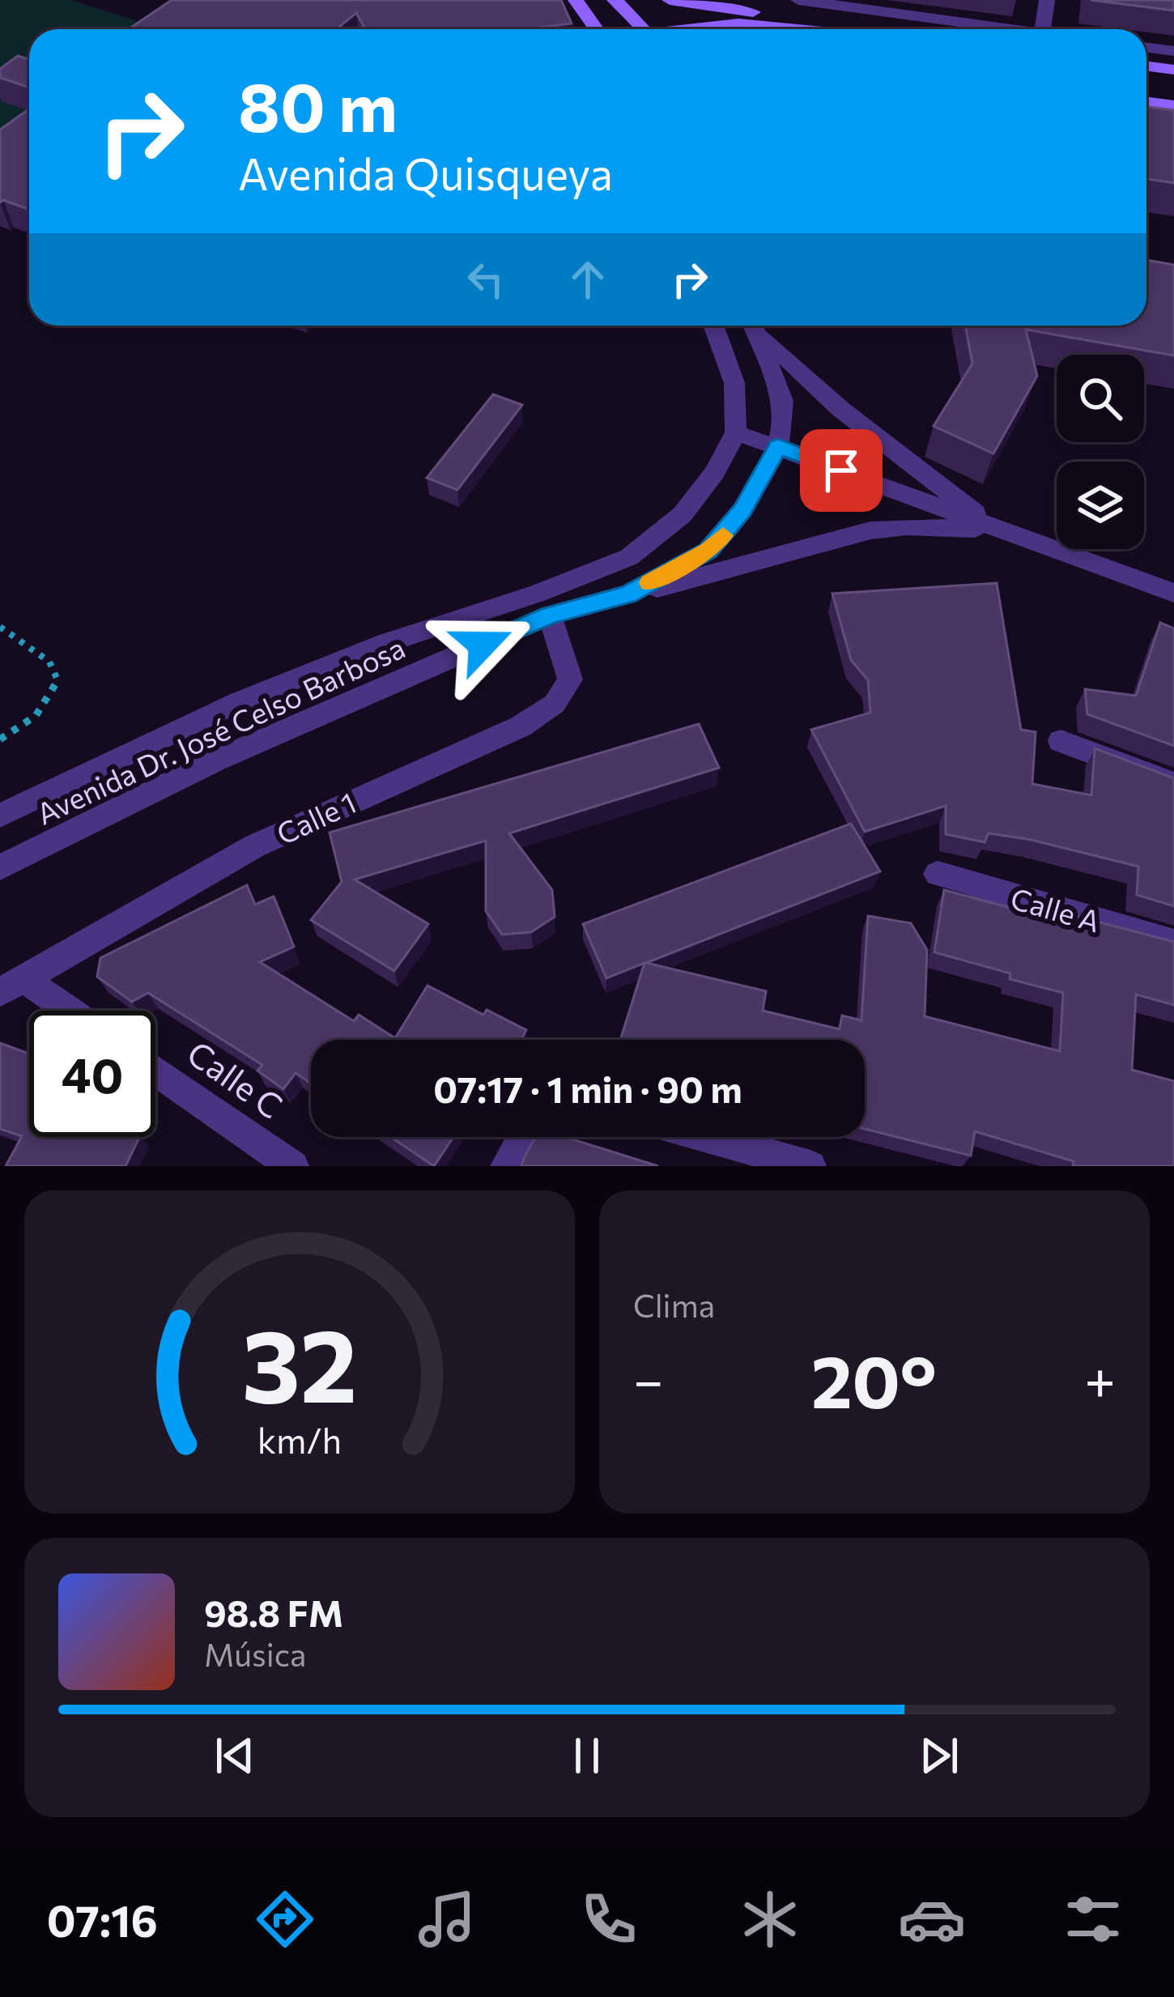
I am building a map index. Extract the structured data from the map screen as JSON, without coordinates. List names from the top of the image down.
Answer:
{
  "streets": {
    "street": [
      "Avenida Dr. José Celso Barbosa",
      "Calle 1",
      "Calle A",
      "Calle C"
    ]
  },
  "crossings": [
    ["Avenida Dr. José Celso Barbosa", "Calle 1"]
  ],
  "page": {
    "turn": ["80 m", "Avenida Quisqueya"],
    "limit": "40",
    "trip": "07:17 · 1 min · 90 m",
    "tile": "Clima",
    "heat": ["−", "20°", "+"],
    "song": ["98.8 FM", "Música"],
    "tabs": "07:16",
    "gauge": ["32", "km/h"]
  }
}
